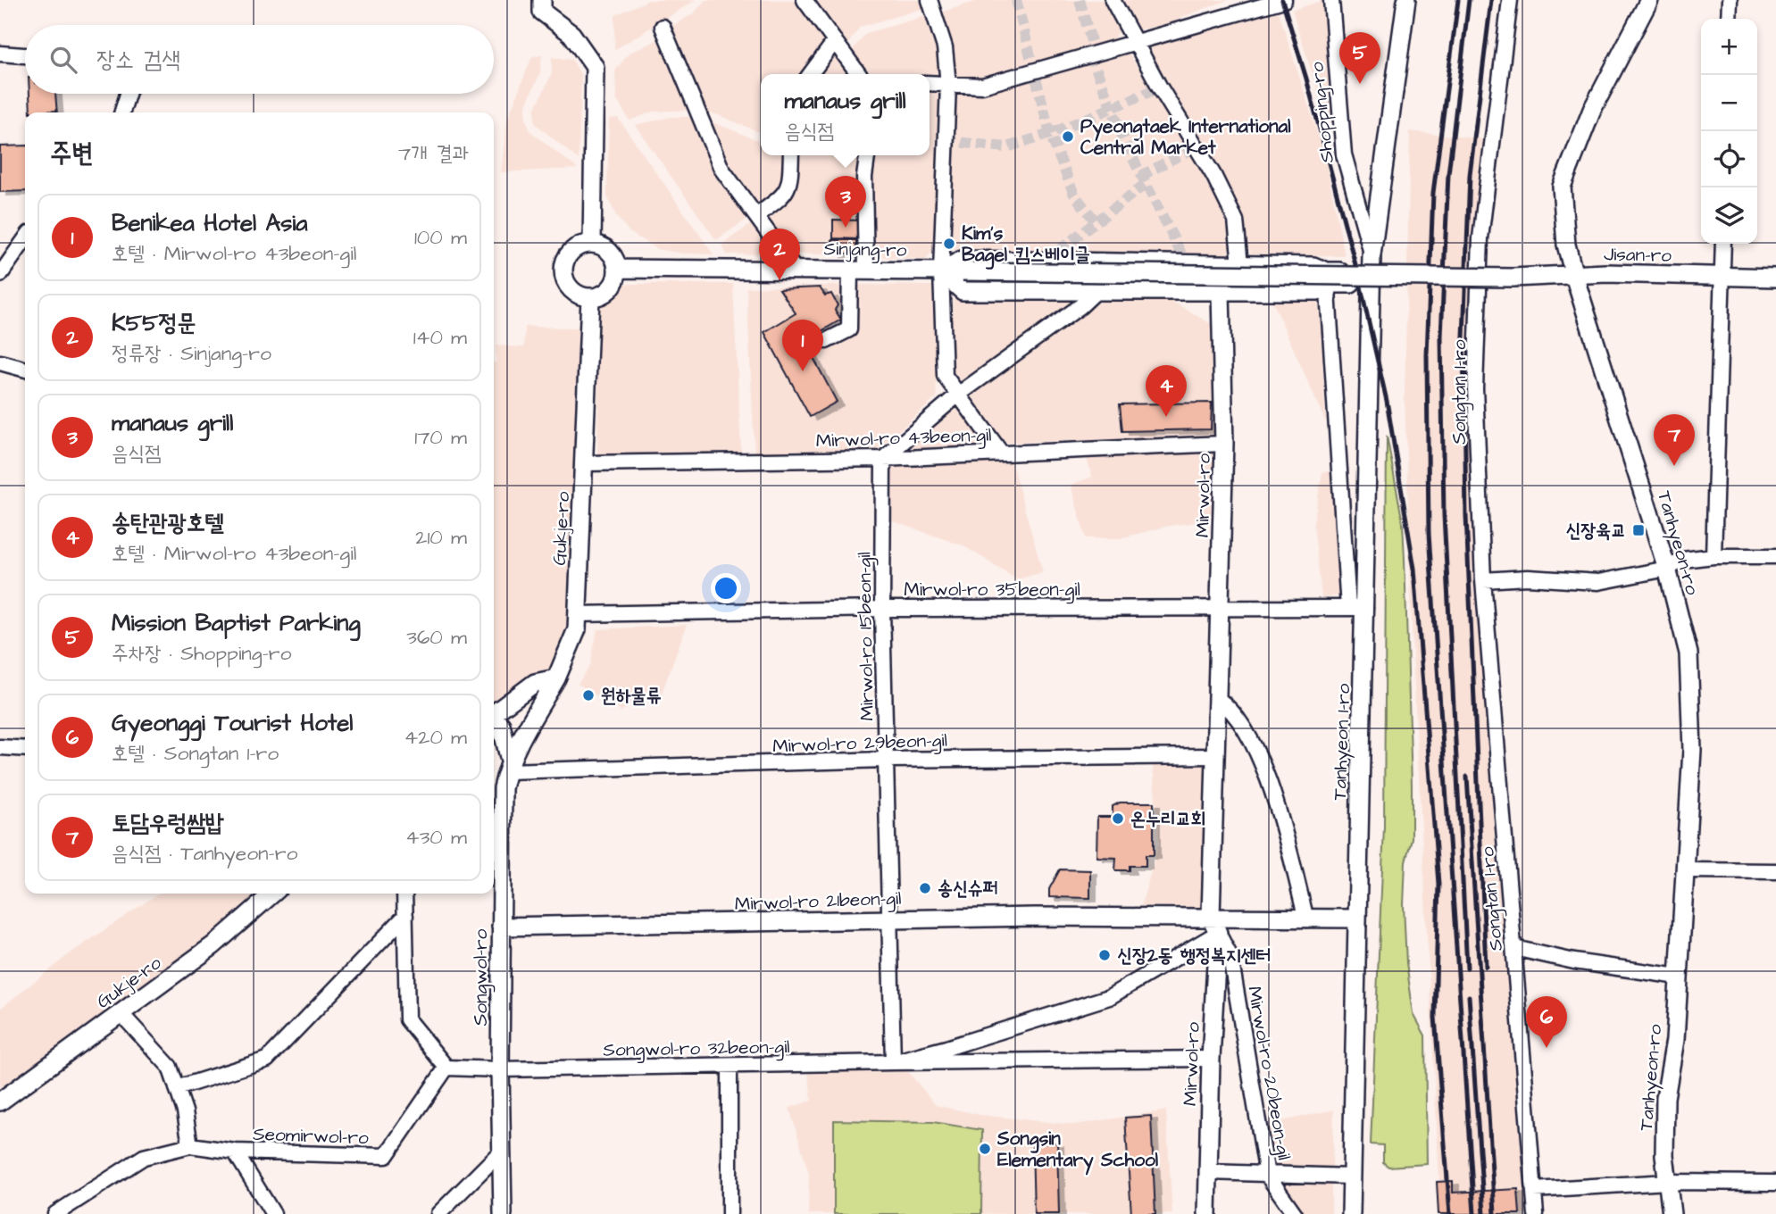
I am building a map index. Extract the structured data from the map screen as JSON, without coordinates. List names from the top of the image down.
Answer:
{
  "streets": {
    "street": [
      "Shopping-ro",
      "Sinjang-ro",
      "Jisan-ro",
      "Songtan 1-ro",
      "Mirwol-ro 43beon-gil",
      "Mirwol-ro",
      "Gukje-ro",
      "Tanhyeon-ro",
      "Mirwol-ro 35beon-gil",
      "Mirwol-ro 15beon-gil",
      "Tanhyeon 1-ro",
      "Mirwol-ro 29beon-gil",
      "Mirwol-ro 21beon-gil",
      "Songwol-ro",
      "Songwol-ro 32beon-gil",
      "Mirwol-ro 20beon-gil",
      "Seomirwol-ro"
    ]
  },
  "crossings": [
    ["Shopping-ro", "Tanhyeon 1-ro"],
    ["Sinjang-ro", "Jisan-ro"],
    ["Sinjang-ro", "Gukje-ro"],
    ["Sinjang-ro", "Tanhyeon-ro"],
    ["Jisan-ro", "Tanhyeon-ro"],
    ["Mirwol-ro 43beon-gil", "Mirwol-ro"],
    ["Mirwol-ro 43beon-gil", "Gukje-ro"],
    ["Mirwol-ro 43beon-gil", "Mirwol-ro 15beon-gil"],
    ["Mirwol-ro", "Mirwol-ro 35beon-gil"],
    ["Mirwol-ro", "Mirwol-ro 29beon-gil"],
    ["Mirwol-ro", "Mirwol-ro 21beon-gil"],
    ["Mirwol-ro", "Mirwol-ro 20beon-gil"],
    ["Gukje-ro", "Mirwol-ro 35beon-gil"],
    ["Gukje-ro", "Songwol-ro"],
    ["Mirwol-ro 35beon-gil", "Mirwol-ro 15beon-gil"],
    ["Mirwol-ro 35beon-gil", "Tanhyeon 1-ro"],
    ["Mirwol-ro 15beon-gil", "Mirwol-ro 29beon-gil"],
    ["Mirwol-ro 15beon-gil", "Mirwol-ro 21beon-gil"],
    ["Mirwol-ro 15beon-gil", "Songwol-ro 32beon-gil"],
    ["Mirwol-ro 29beon-gil", "Songwol-ro"],
    ["Mirwol-ro 21beon-gil", "Songwol-ro"],
    ["Mirwol-ro 21beon-gil", "Mirwol-ro 20beon-gil"],
    ["Songwol-ro", "Songwol-ro 32beon-gil"],
    ["Songwol-ro 32beon-gil", "Seomirwol-ro"]
  ],
  "places": {
    "other": [
      "Pyeongtaek International Central Market",
      "Kim's Bagel 킴스베이글",
      "원하물류",
      "온누리교회",
      "송신슈퍼",
      "신장2동 행정복지센터",
      "Songsin Elementary School"
    ],
    "transit": ["신장육교"]
  },
  "page": {
    "map_buttons": ["+", "−"],
    "search": "장소 검색",
    "pins": [
      "5",
      "3",
      "2",
      "1",
      "4",
      "7",
      "6"
    ],
    "popup": ["manaus grill", "음식점"],
    "heading": ["주변", "7개 결과"],
    "list": [
      {
        "mark": "1",
        "name": "Benikea Hotel Asia",
        "note": "호텔 · Mirwol-ro 43beon-gil",
        "value": "100 m"
      },
      {
        "mark": "2",
        "name": "K55정문",
        "note": "정류장 · Sinjang-ro",
        "value": "140 m"
      },
      {
        "mark": "3",
        "name": "manaus grill",
        "note": "음식점",
        "value": "170 m"
      },
      {
        "mark": "4",
        "name": "송탄관광호텔",
        "note": "호텔 · Mirwol-ro 43beon-gil",
        "value": "210 m"
      },
      {
        "mark": "5",
        "name": "Mission Baptist Parking",
        "note": "주차장 · Shopping-ro",
        "value": "360 m"
      },
      {
        "mark": "6",
        "name": "Gyeonggi Tourist Hotel",
        "note": "호텔 · Songtan 1-ro",
        "value": "420 m"
      },
      {
        "mark": "7",
        "name": "토담우렁쌈밥",
        "note": "음식점 · Tanhyeon-ro",
        "value": "430 m"
      }
    ]
  }
}
